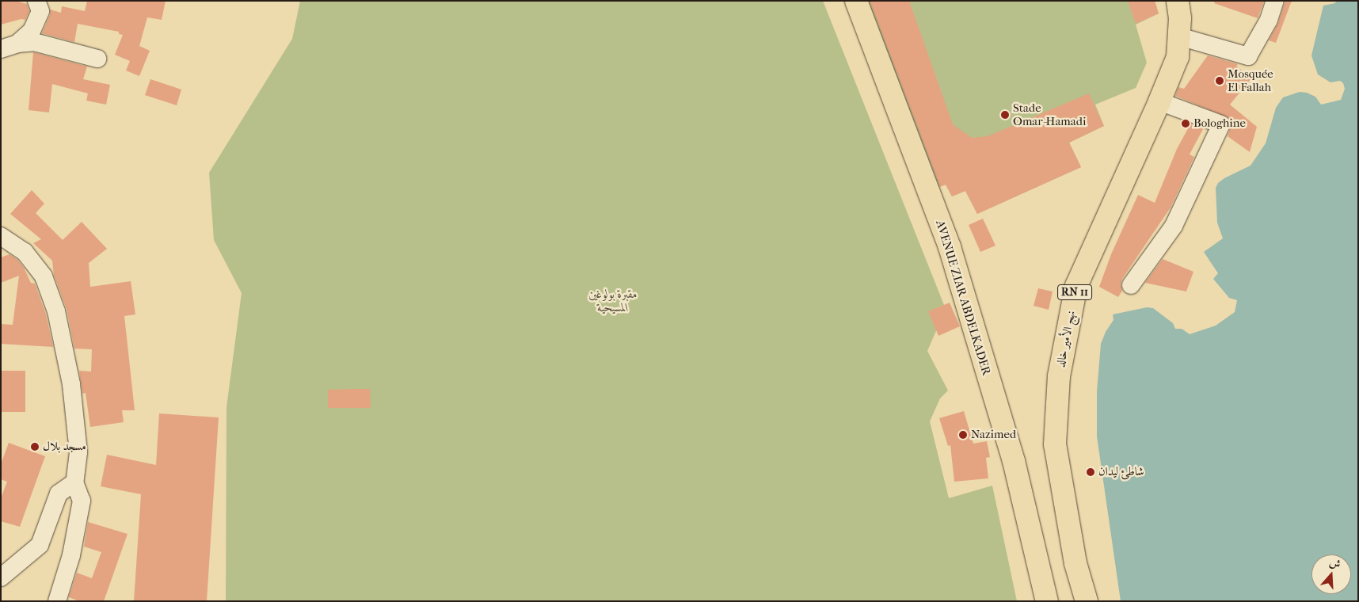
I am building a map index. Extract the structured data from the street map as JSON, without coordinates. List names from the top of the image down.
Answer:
{
  "streets": {
    "main road": ["RN 11", "AVENUE ZIAR ABDELKADER", "نهج الأمير خالد"]
  },
  "parks": ["مقبرة بولوغين المسيحية"],
  "places": [
    "Mosquée El Fallah",
    "Stade Omar-Hamadi",
    "Bologhine",
    "Nazimed",
    "مسجد بلال",
    "شاطئ ليدان"
  ],
  "north": "top"
}
